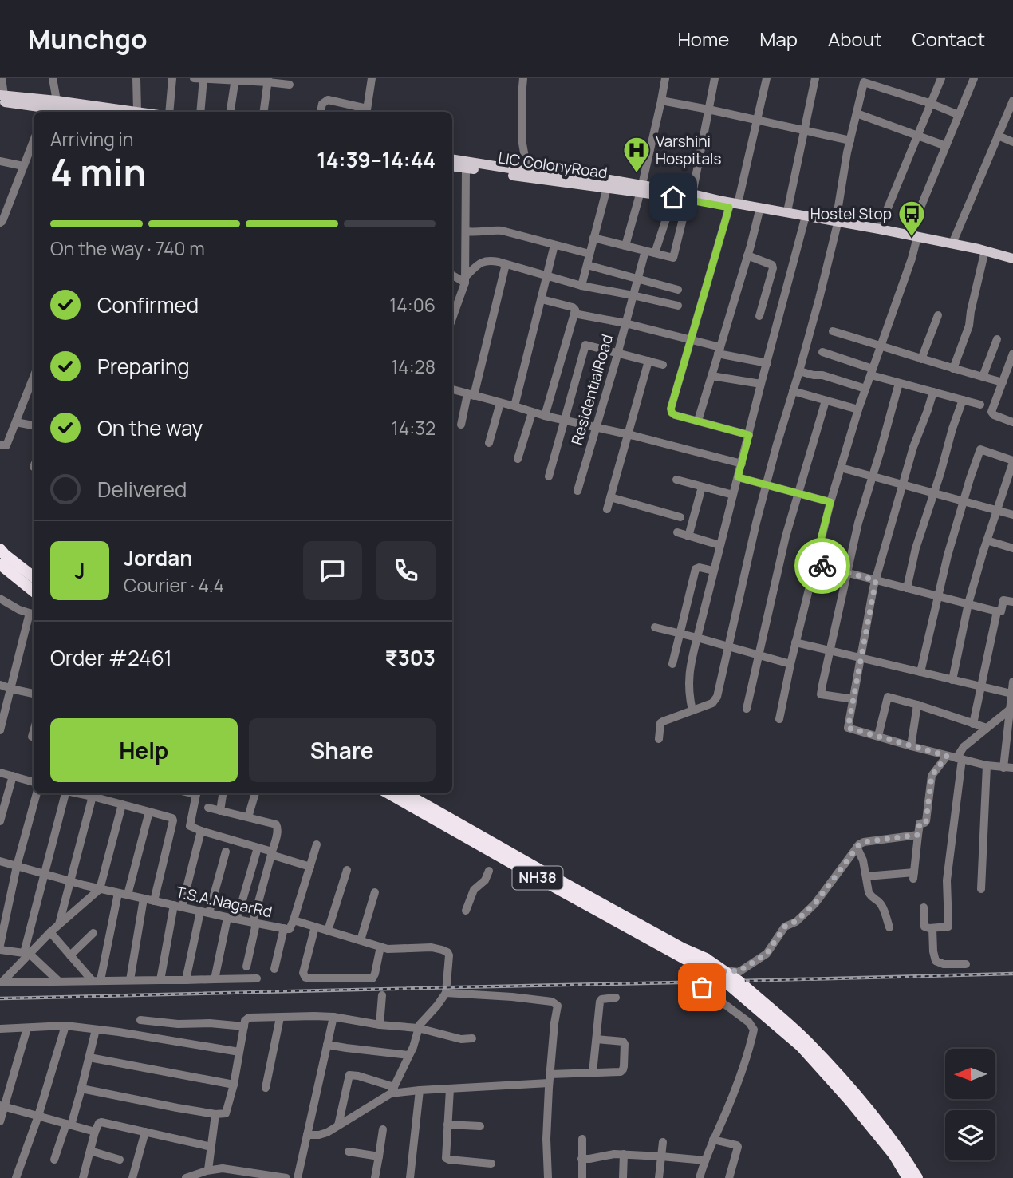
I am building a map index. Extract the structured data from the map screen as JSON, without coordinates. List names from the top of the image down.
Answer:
{
  "streets": {
    "highway": ["NH38"],
    "main road": ["LIC ColonyRoad"],
    "street": ["ResidentialRoad", "T.S.A.NagarRd"]
  },
  "places": {
    "hospital": ["Varshini Hospitals"],
    "bus stop": ["Hostel Stop"]
  },
  "north": "left",
  "page": {
    "header": "Munchgo",
    "nav": [
      "Home",
      "Map",
      "About",
      "Contact"
    ],
    "heading": ["4 min", "Arriving in", "14:39–14:44"],
    "panel": [
      "Jordan",
      "Courier · 4.4",
      "Order #2461",
      "₹303"
    ],
    "bar": "On the way · 740 m",
    "list": [
      ["Confirmed", "14:06"],
      ["Preparing", "14:28"],
      ["On the way", "14:32"],
      "Delivered"
    ],
    "round": "J",
    "buttons": ["Help", "Share"]
  }
}
